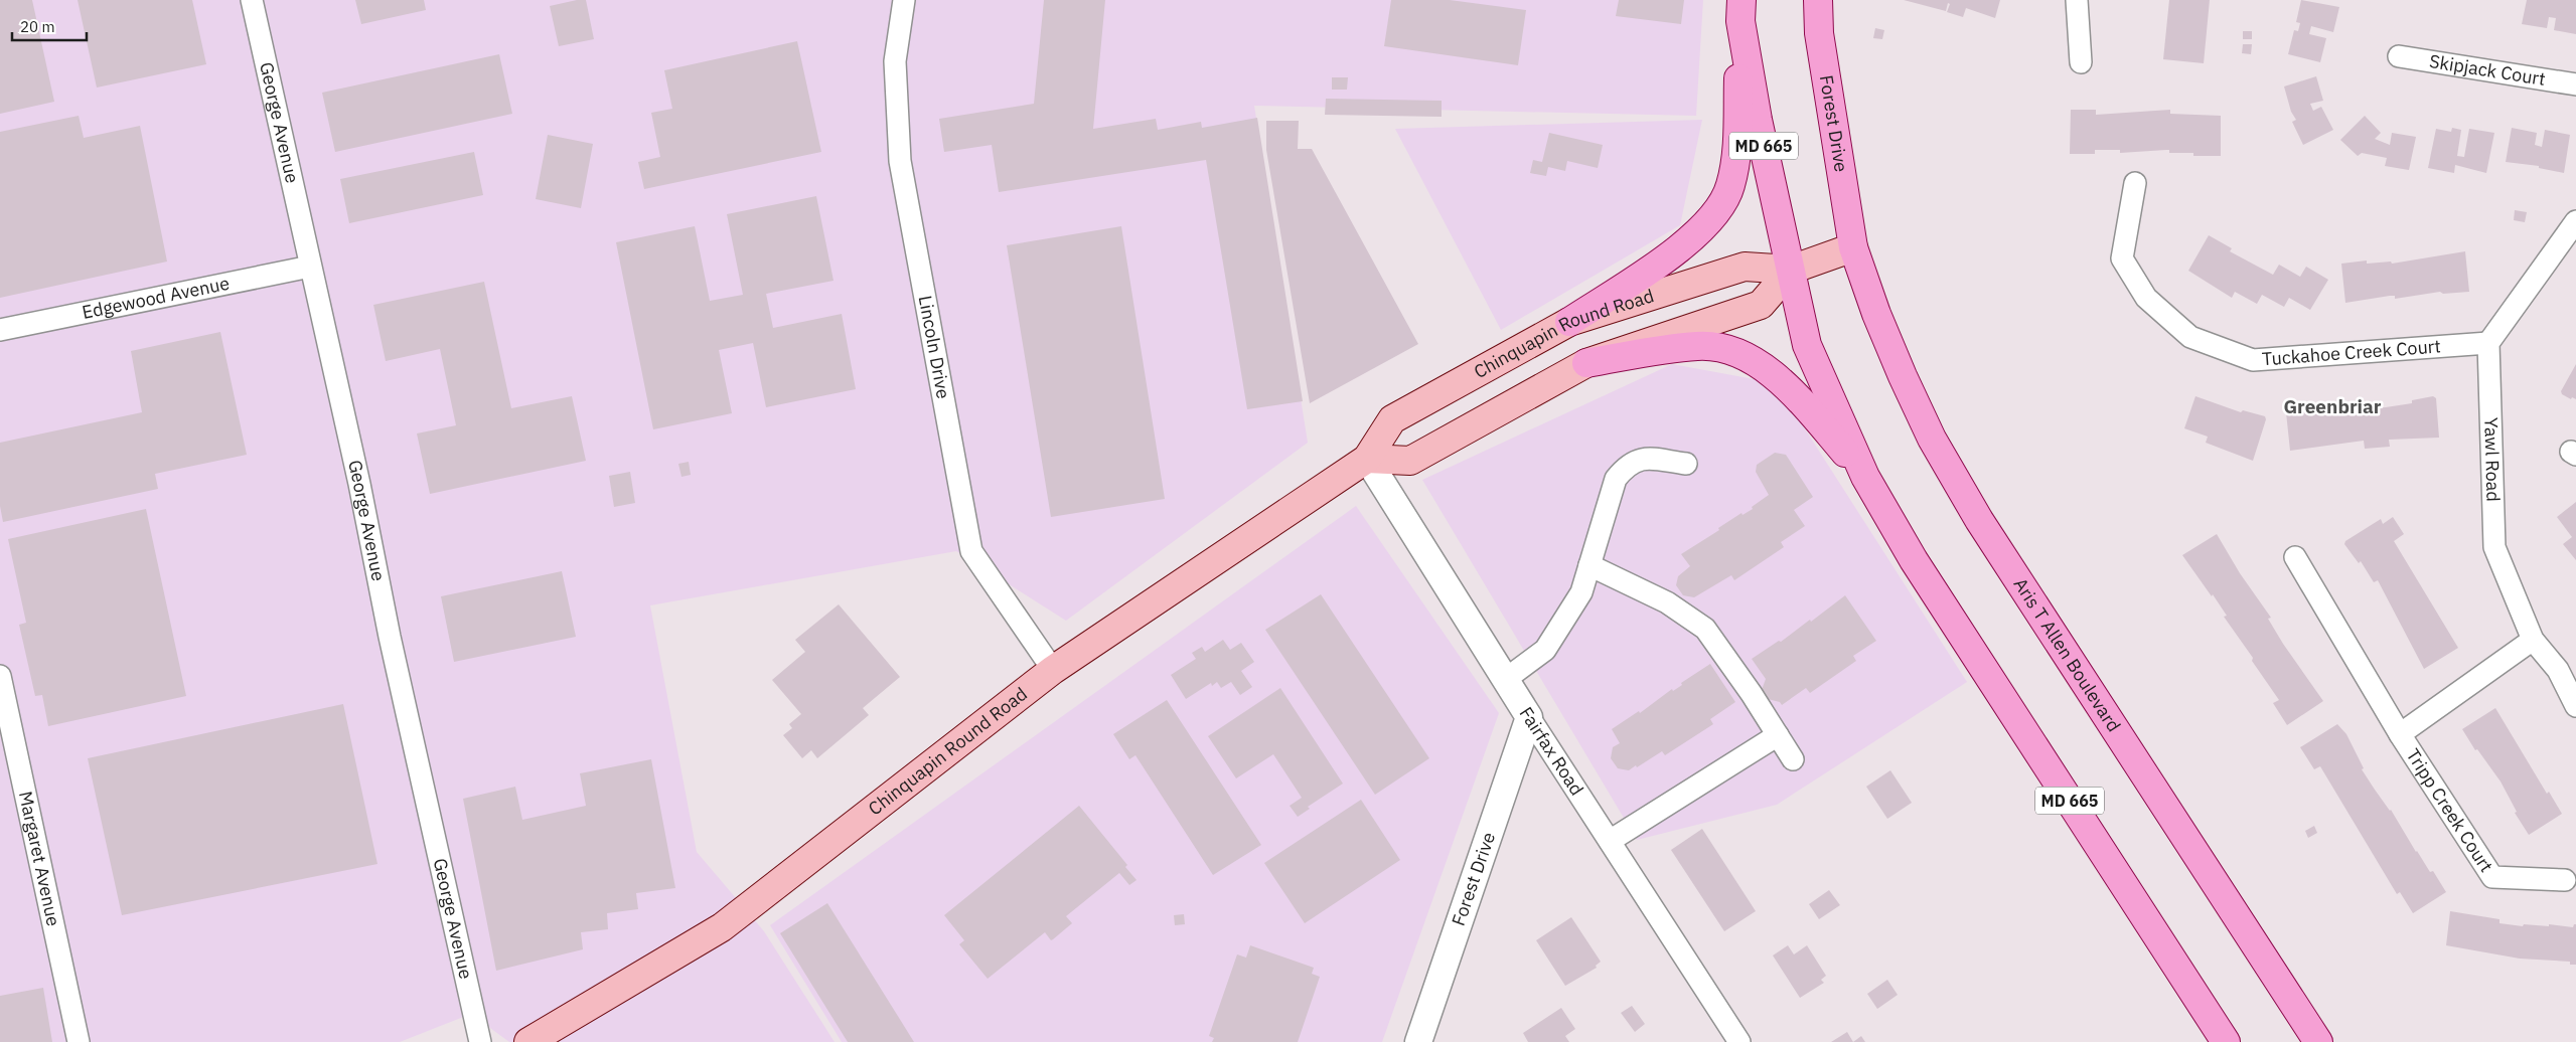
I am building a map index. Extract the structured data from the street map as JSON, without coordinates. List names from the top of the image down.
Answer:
{
  "streets": {
    "main road": [
      "Forest Drive",
      "MD 665",
      "Chinquapin Round Road",
      "Aris T Allen Boulevard"
    ],
    "street": [
      "Skipjack Court",
      "George Avenue",
      "Edgewood Avenue",
      "Lincoln Drive",
      "Tuckahoe Creek Court",
      "Yawl Road",
      "Fairfax Road",
      "Tripp Creek Court",
      "Margaret Avenue"
    ]
  },
  "crossings": [
    ["George Avenue", "Edgewood Avenue"],
    ["Forest Drive", "Chinquapin Round Road"],
    ["Forest Drive", "Aris T Allen Boulevard"],
    ["Forest Drive", "Fairfax Road"],
    ["MD 665", "Chinquapin Round Road"],
    ["Chinquapin Round Road", "Lincoln Drive"],
    ["Chinquapin Round Road", "Aris T Allen Boulevard"],
    ["Chinquapin Round Road", "Fairfax Road"],
    ["Tuckahoe Creek Court", "Yawl Road"],
    ["Yawl Road", "Tripp Creek Court"]
  ],
  "districts": ["Greenbriar"],
  "scale_bar": "20 m"
}
